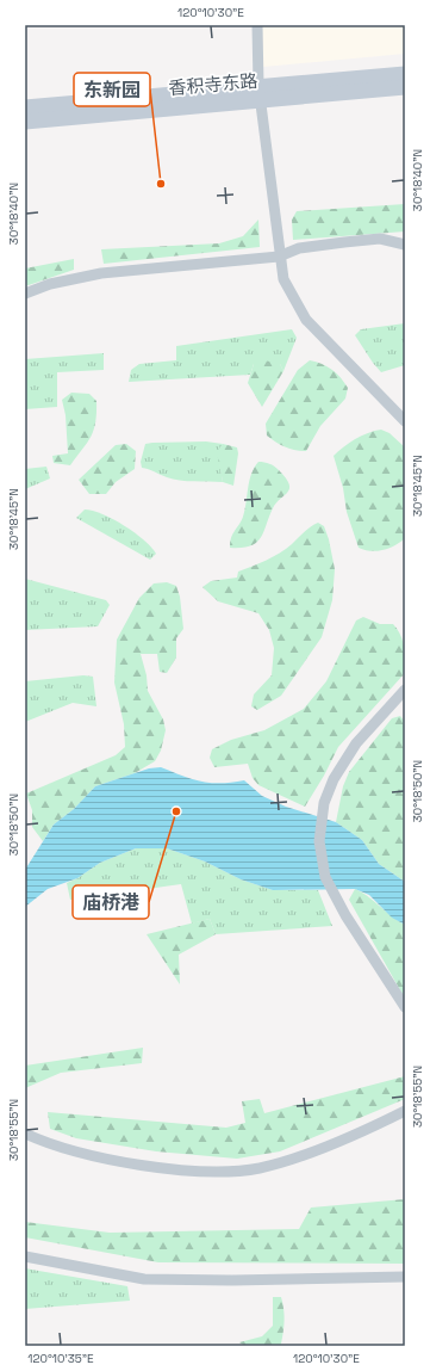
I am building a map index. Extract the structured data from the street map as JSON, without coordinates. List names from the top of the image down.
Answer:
{
  "streets": {
    "main road": ["香积寺东路"]
  },
  "places": ["东新园", "庙桥港"],
  "coordinates": [
    "120°10'30\"E",
    "30°18'40\"N",
    "30°18'45\"N",
    "30°18'50\"N",
    "30°18'55\"N",
    "120°10'35\"E"
  ]
}
